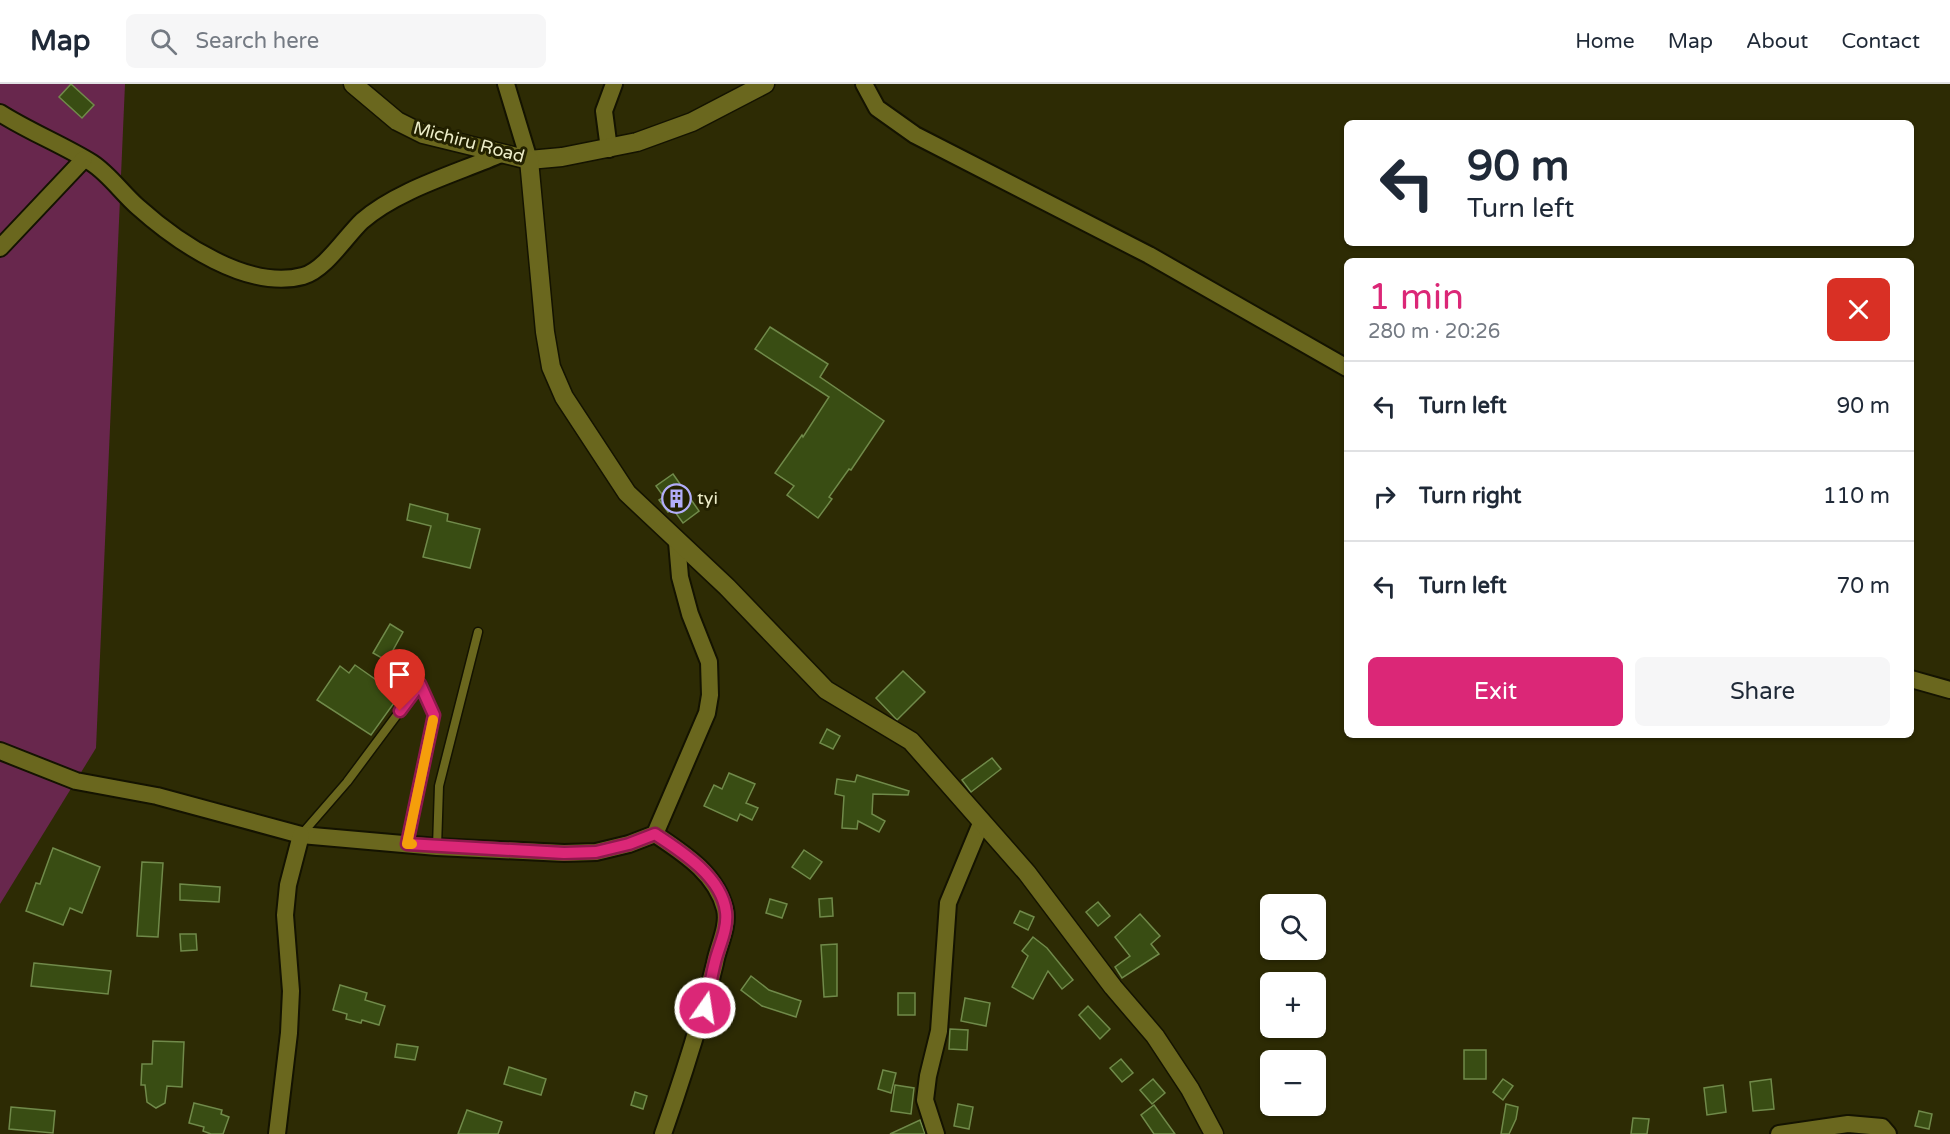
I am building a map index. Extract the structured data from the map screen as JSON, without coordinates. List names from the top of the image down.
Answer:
{
  "streets": {
    "street": ["Michiru Road"]
  },
  "places": {
    "building": ["tyi"]
  },
  "page": {
    "header": "Map",
    "search": "Search here",
    "nav": [
      "Home",
      "Map",
      "About",
      "Contact"
    ],
    "turn": ["90 m", "Turn left"],
    "heading": ["1 min", "280 m · 20:26"],
    "list": [
      {
        "name": "Turn left",
        "value": "90 m"
      },
      {
        "name": "Turn right",
        "value": "110 m"
      },
      {
        "name": "Turn left",
        "value": "70 m"
      }
    ],
    "buttons": ["Exit", "Share"],
    "map_buttons": ["+", "−"]
  }
}
